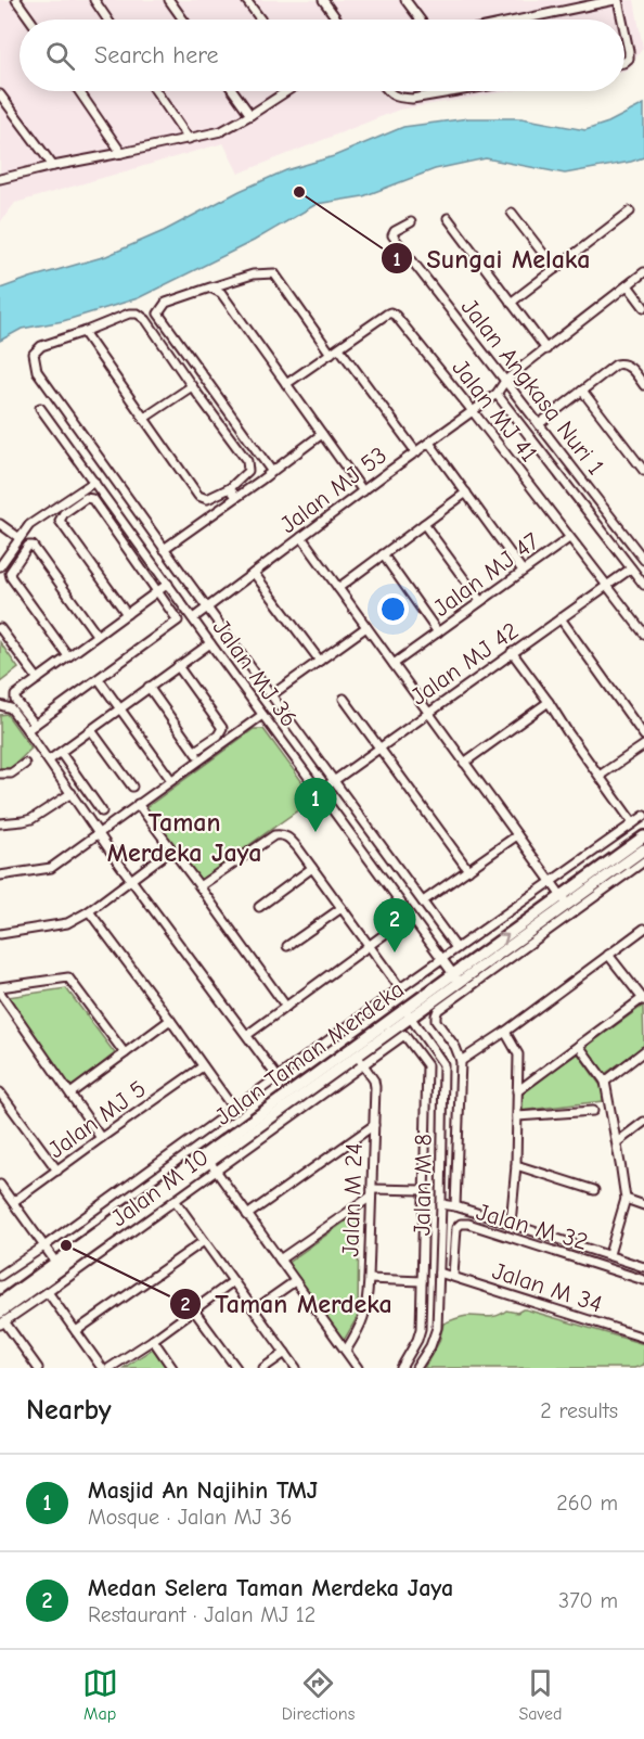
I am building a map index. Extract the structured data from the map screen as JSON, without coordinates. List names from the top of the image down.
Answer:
{
  "streets": {
    "main road": ["Jalan Taman Merdeka"],
    "street": [
      "Jalan Angkasa Nuri 1",
      "Jalan MJ 41",
      "Jalan MJ 53",
      "Jalan MJ 47",
      "Jalan MJ 42",
      "Jalan MJ 36",
      "Jalan MJ 5",
      "Jalan M 8",
      "Jalan M 10",
      "Jalan M 24",
      "Jalan M 32",
      "Jalan M 34"
    ]
  },
  "crossings": [
    ["Jalan MJ 41", "Jalan MJ 53"],
    ["Jalan MJ 41", "Jalan MJ 47"],
    ["Jalan MJ 41", "Jalan MJ 42"],
    ["Jalan MJ 53", "Jalan MJ 36"],
    ["Jalan MJ 42", "Jalan MJ 36"],
    ["Jalan MJ 36", "Jalan Taman Merdeka"],
    ["Jalan Taman Merdeka", "Jalan M 8"],
    ["Jalan Taman Merdeka", "Jalan M 10"],
    ["Jalan Taman Merdeka", "Jalan M 24"],
    ["Jalan M 8", "Jalan M 34"],
    ["Jalan M 10", "Jalan M 24"],
    ["Jalan M 32", "Jalan M 34"]
  ],
  "districts": ["Taman Merdeka Jaya"],
  "places": ["Sungai Melaka", "Taman Merdeka"],
  "page": {
    "search": "Search here",
    "pins": ["1", "2"],
    "heading": ["Nearby", "2 results"],
    "list": [
      {
        "mark": "1",
        "name": "Masjid An Najihin TMJ",
        "note": "Mosque · Jalan MJ 36",
        "value": "260 m"
      },
      {
        "mark": "2",
        "name": "Medan Selera Taman Merdeka Jaya",
        "note": "Restaurant · Jalan MJ 12",
        "value": "370 m"
      }
    ],
    "nav": ["Map", "Directions", "Saved"]
  }
}
